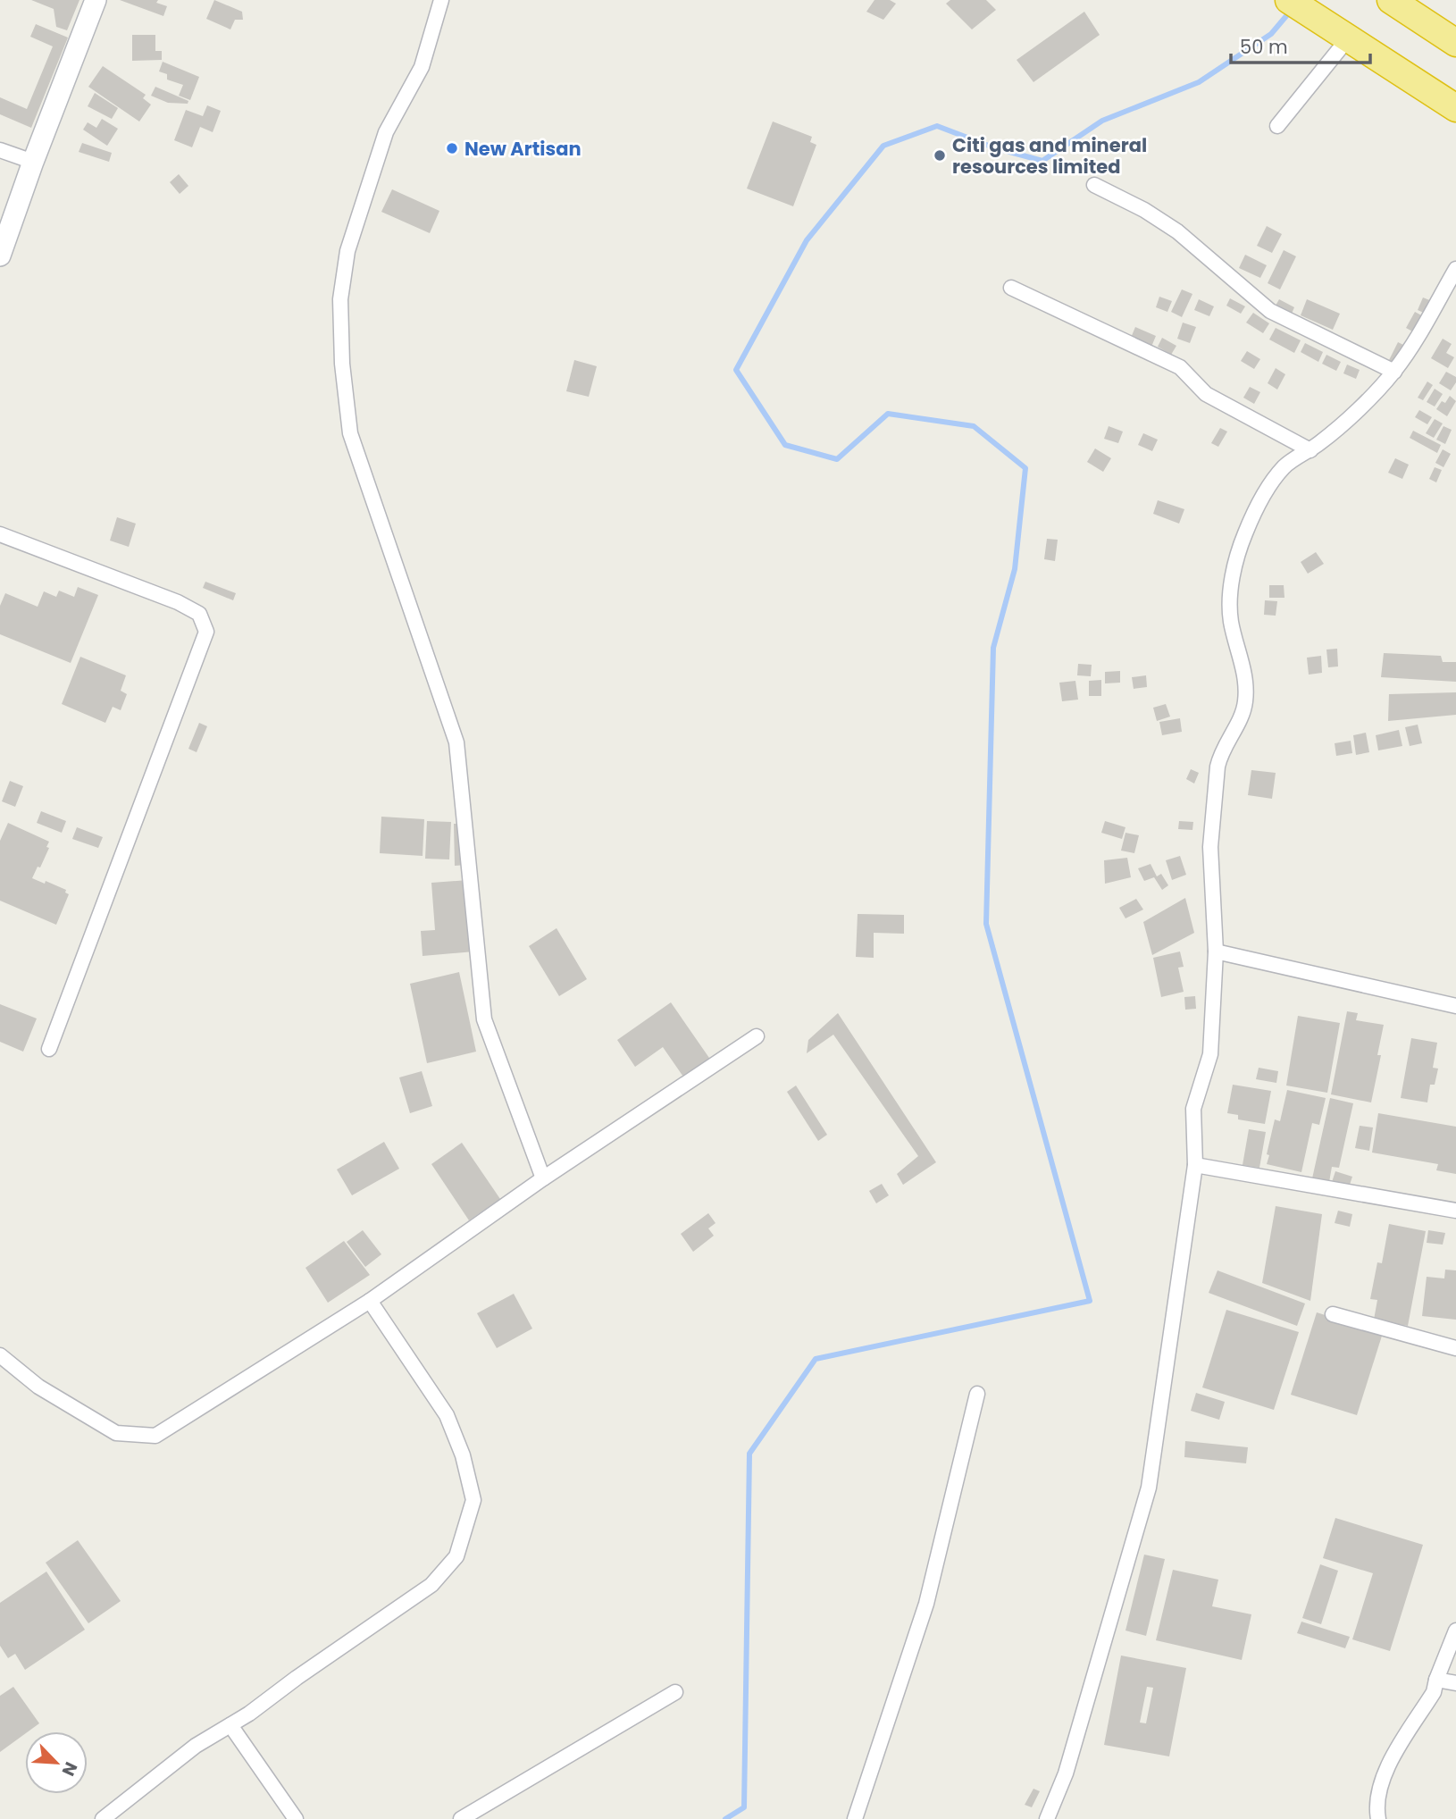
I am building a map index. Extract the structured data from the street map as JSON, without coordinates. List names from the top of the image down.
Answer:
{
  "places": ["New Artisan", "Citi gas and mineral resources limited"],
  "scale_bar": "50 m",
  "north": "bottom right"
}
